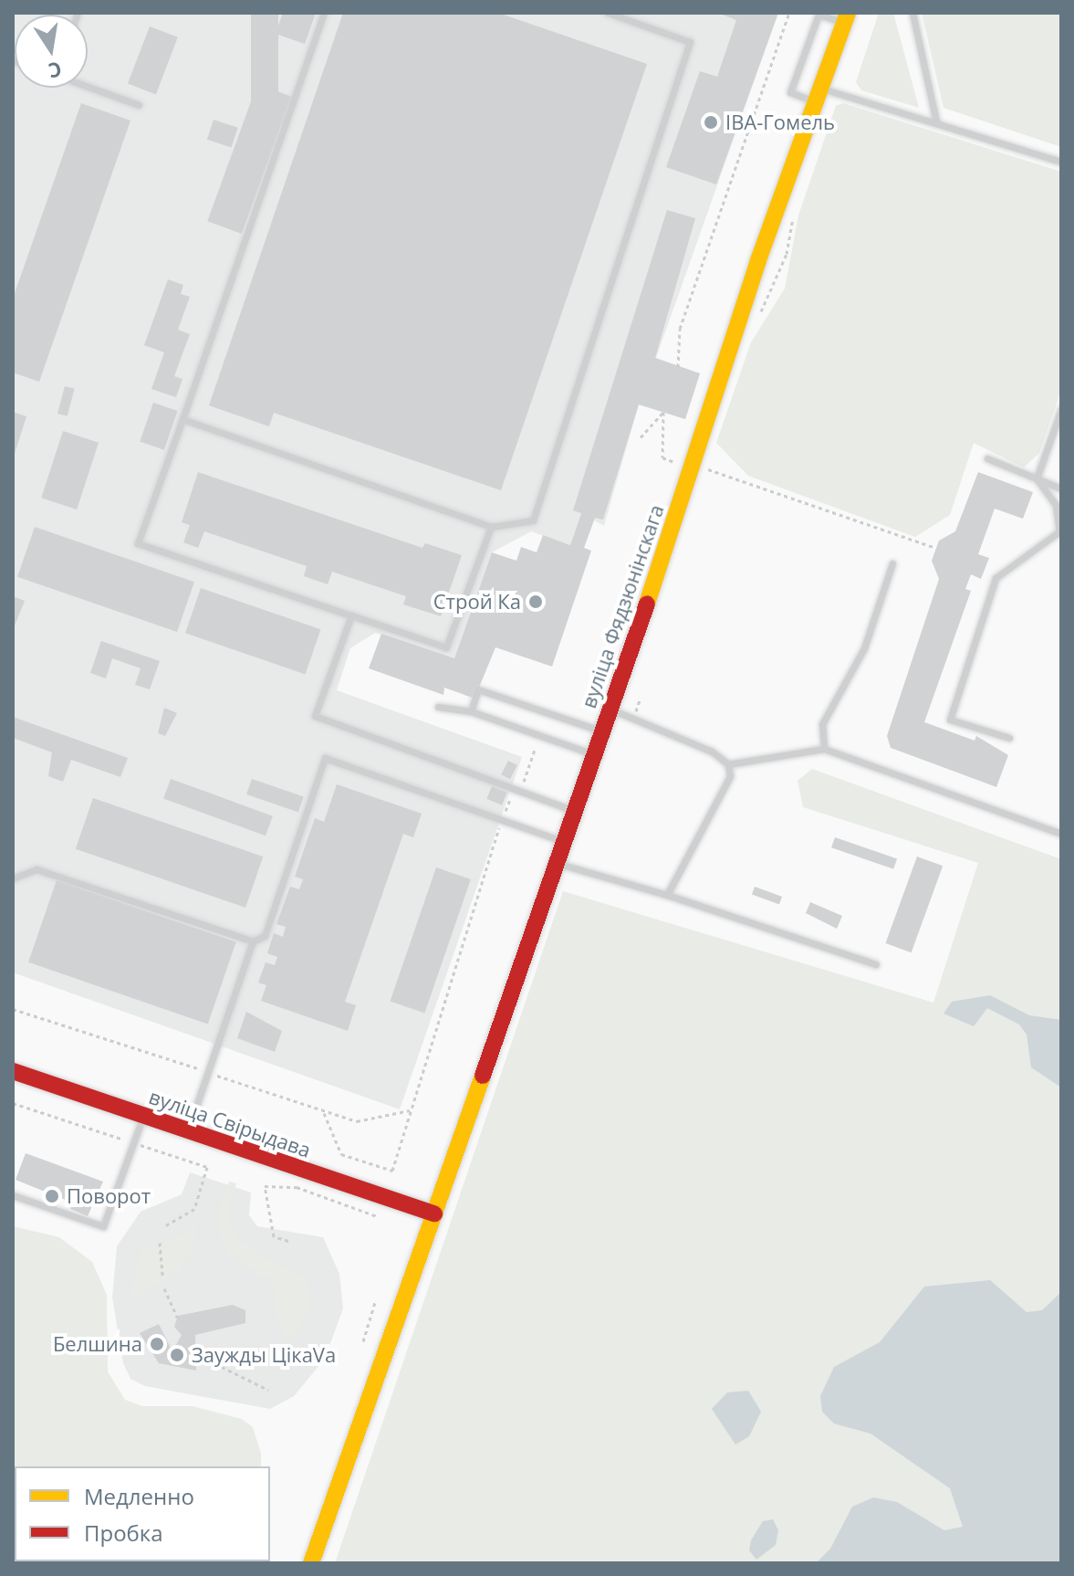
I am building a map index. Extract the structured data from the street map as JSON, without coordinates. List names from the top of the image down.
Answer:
{
  "streets": {
    "main road": ["вуліца Фядзюнінскага", "вуліца Свірыдава"]
  },
  "crossings": [
    ["вуліца Фядзюнінскага", "вуліца Свірыдава"]
  ],
  "places": [
    "IBA-Гомель",
    "Строй Ка",
    "Поворот",
    "Белшина",
    "Заужды ЦікаVа"
  ],
  "legend": ["Медленно", "Пробка"],
  "north": "bottom"
}
